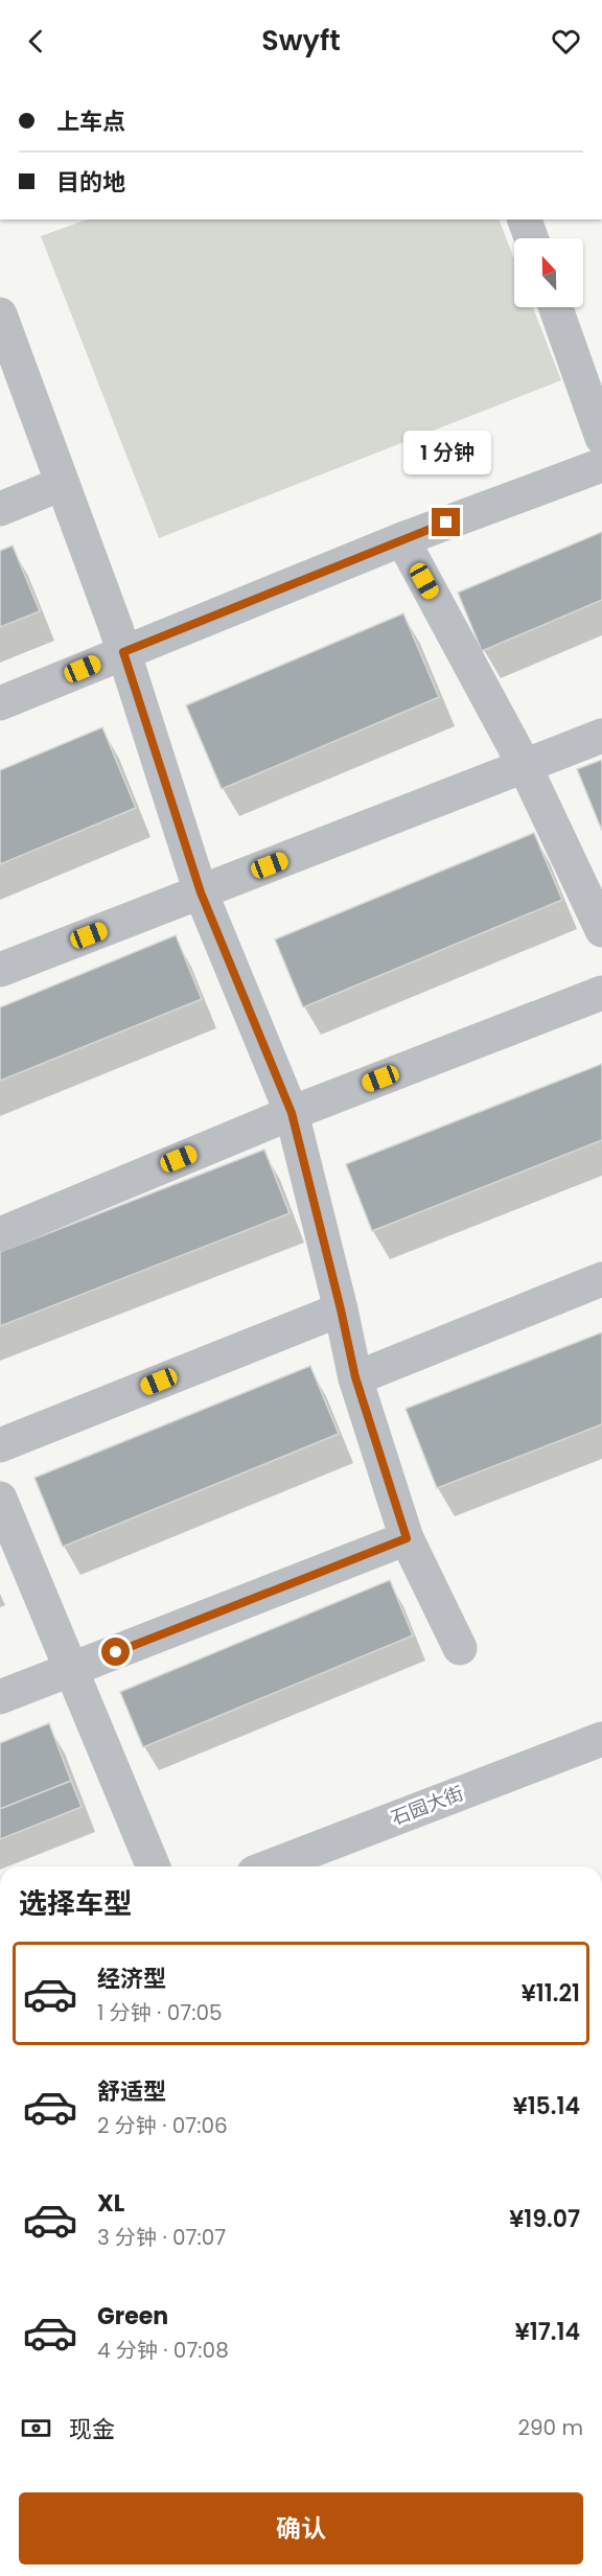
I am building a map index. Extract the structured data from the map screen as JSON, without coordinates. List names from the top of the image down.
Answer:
{
  "streets": {
    "street": ["石园大街"]
  },
  "north": "top",
  "page": {
    "header": "Swyft",
    "banner": ["上车点", "目的地"],
    "bubble": "1 分钟",
    "heading": "选择车型",
    "list": [
      {
        "name": "经济型",
        "note": "1 分钟 · 07:05",
        "value": "¥11.21"
      },
      {
        "name": "舒适型",
        "note": "2 分钟 · 07:06",
        "value": "¥15.14"
      },
      {
        "name": "XL",
        "note": "3 分钟 · 07:07",
        "value": "¥19.07"
      },
      {
        "name": "Green",
        "note": "4 分钟 · 07:08",
        "value": "¥17.14"
      }
    ],
    "pay": ["现金", "290 m"],
    "buttons": "确认"
  }
}
